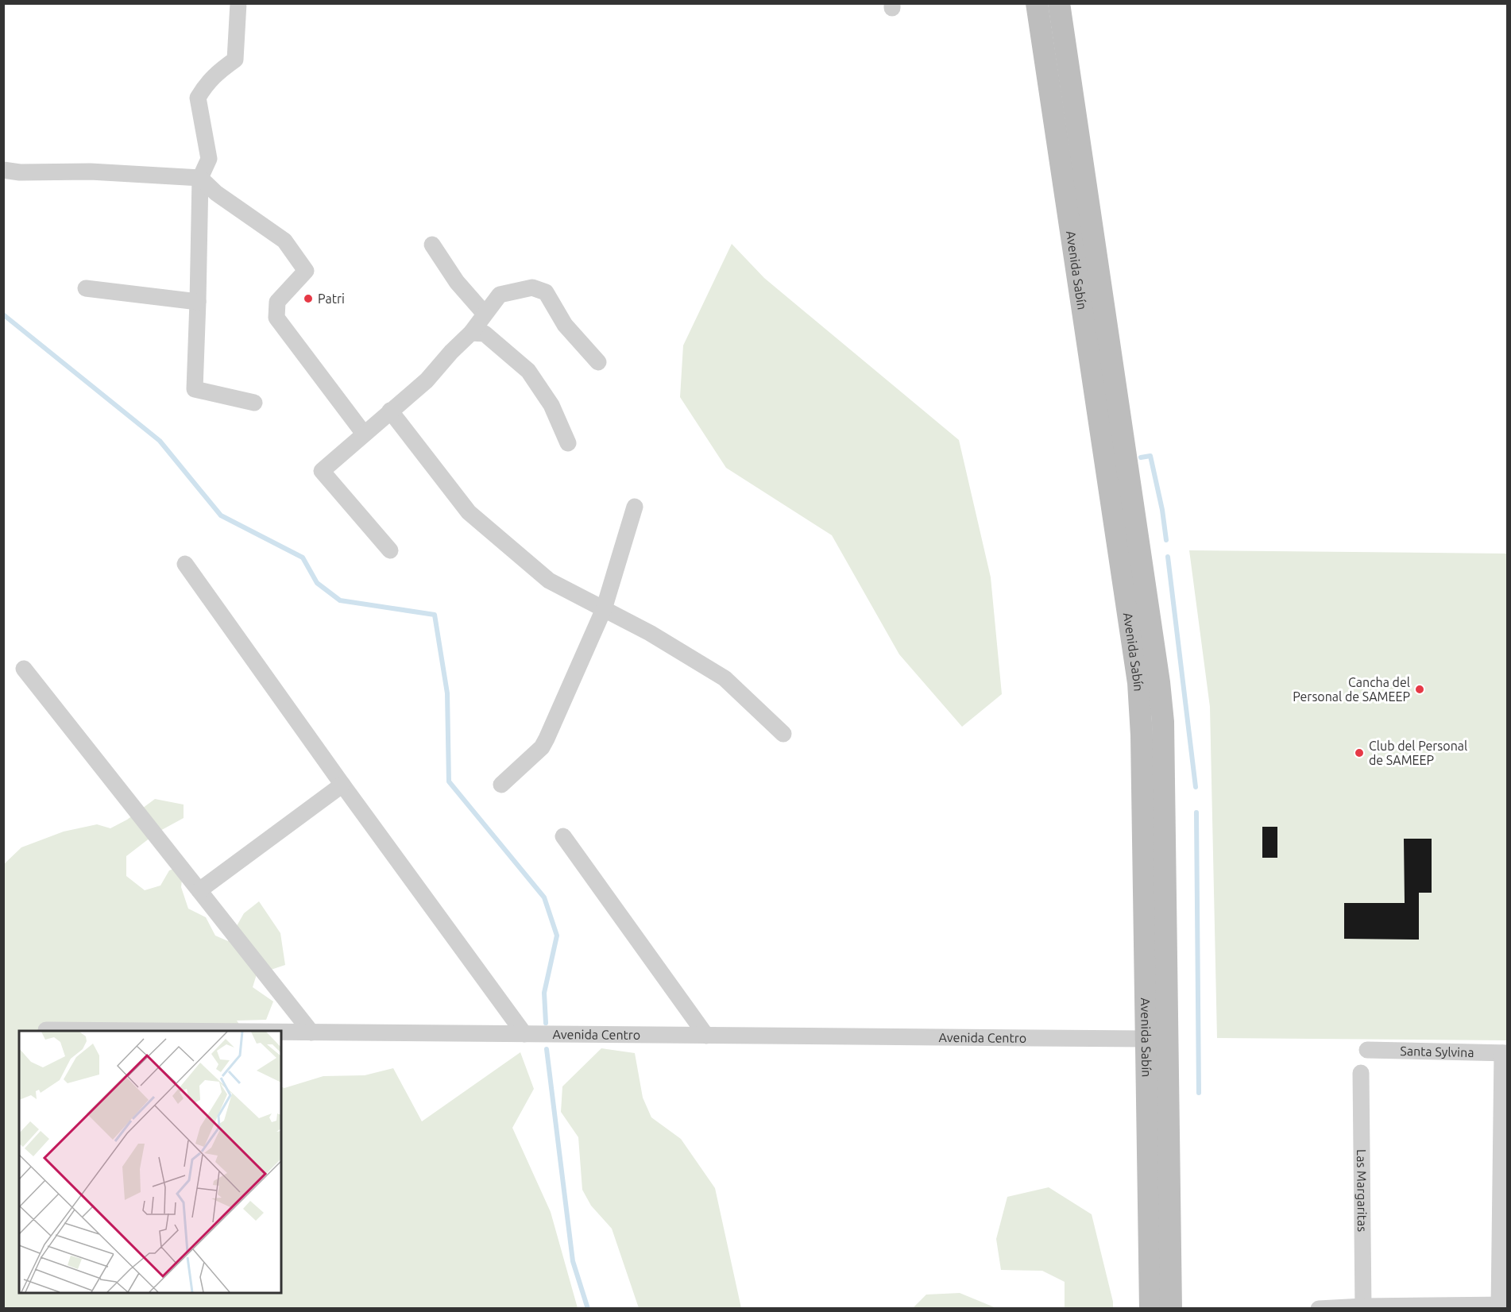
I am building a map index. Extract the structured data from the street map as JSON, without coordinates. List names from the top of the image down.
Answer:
{
  "streets": {
    "main road": ["Avenida Sabín"],
    "street": ["Avenida Centro", "Santa Sylvina", "Las Margaritas"]
  },
  "crossings": [
    ["Avenida Sabín", "Avenida Centro"]
  ],
  "places": ["Patri", "Cancha del Personal de SAMEEP", "Club del Personal de SAMEEP"]
}
